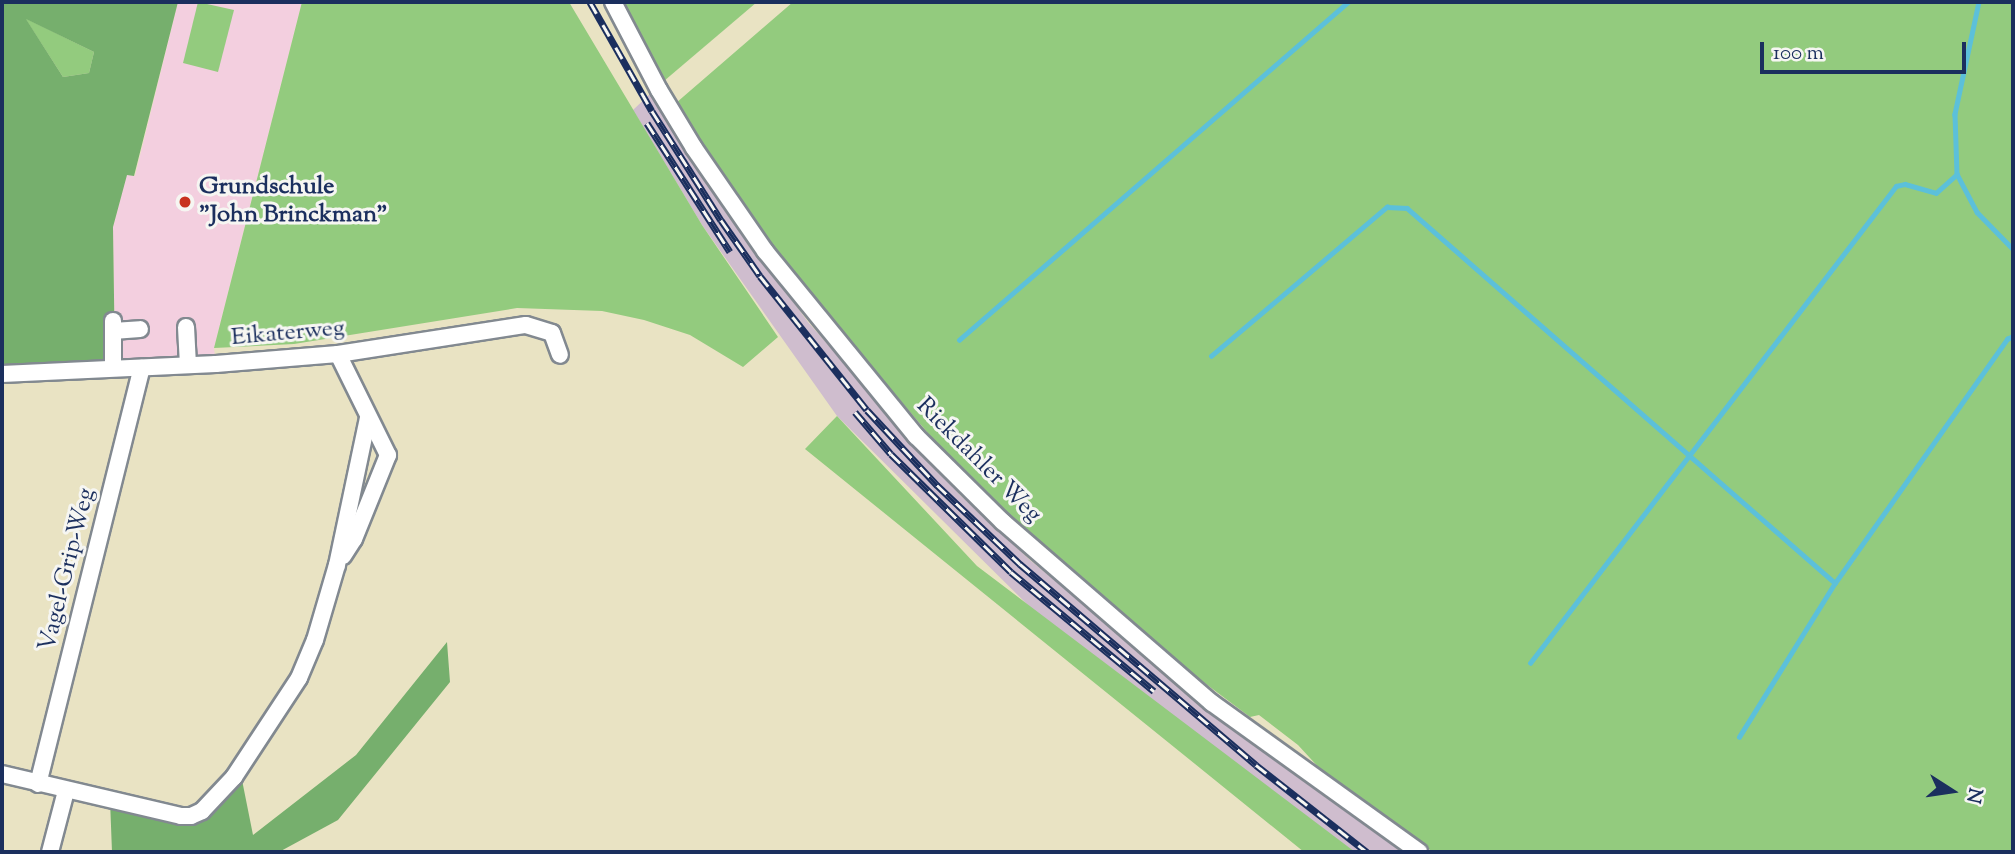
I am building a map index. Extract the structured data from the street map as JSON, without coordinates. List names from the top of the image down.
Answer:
{
  "streets": {
    "street": ["Eikaterweg", "Riekdahler Weg", "Vagel-Grip-Weg"]
  },
  "crossings": [
    ["Eikaterweg", "Vagel-Grip-Weg"]
  ],
  "places": ["Grundschule \"John Brinckman\""],
  "scale_bar": "100 m",
  "north": "right"
}
